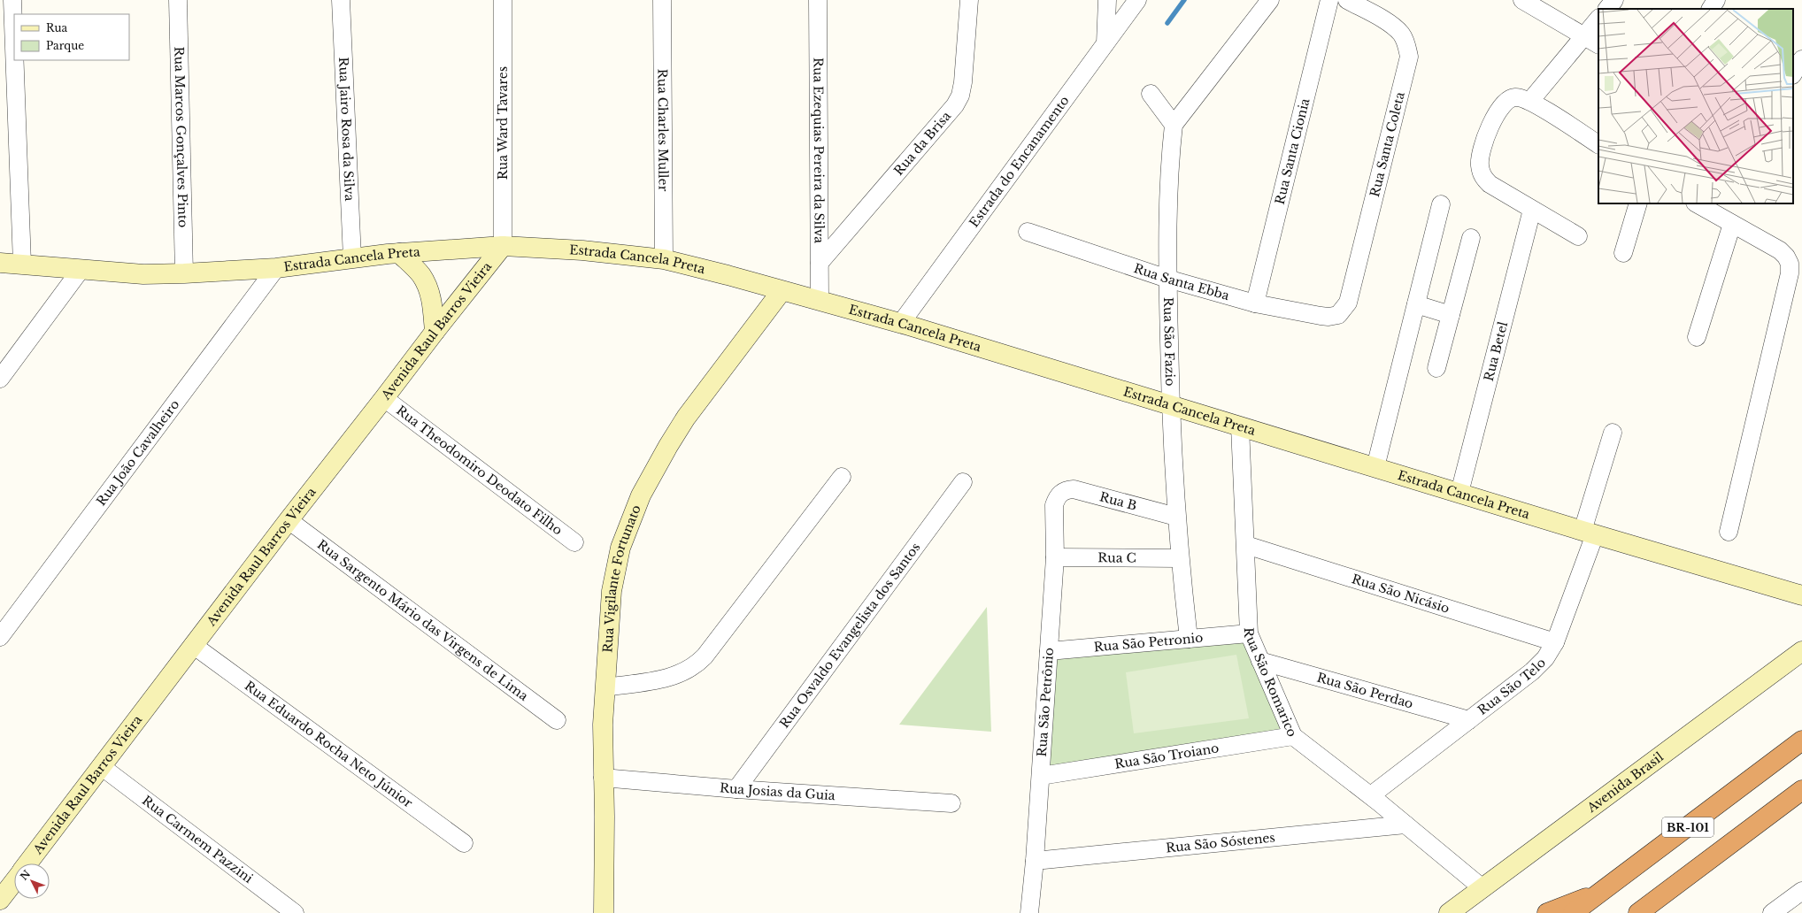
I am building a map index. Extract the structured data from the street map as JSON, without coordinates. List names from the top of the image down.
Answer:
{
  "streets": {
    "highway": ["BR-101"],
    "street": [
      "Rua Ward Tavares",
      "Rua Jairo Rosa da Silva",
      "Rua Charles Muller",
      "Rua Marcos Gonçalves Pinto",
      "Rua da Brisa",
      "Rua Santa Coleta",
      "Rua Ezequias Pereira da Silva",
      "Rua Santa Cionia",
      "Estrada do Encanamento",
      "Estrada Cancela Preta",
      "Rua Santa Ebba",
      "Avenida Raul Barros Vieira",
      "Rua São Fazio",
      "Rua Betel",
      "Rua João Cavalheiro",
      "Rua Theodomiro Deodato Filho",
      "Rua B",
      "Rua C",
      "Rua Vigilante Fortunato",
      "Rua São Nicásio",
      "Rua Sargento Mário das Virgens de Lima",
      "Rua Osvaldo Evangelista dos Santos",
      "Rua São Petronio",
      "Rua São Romarico",
      "Rua São Telo",
      "Rua São Perdao",
      "Rua São Petrônio",
      "Rua Eduardo Rocha Neto Júnior",
      "Rua São Troiano",
      "Avenida Brasil",
      "Rua Josias da Guia",
      "Rua Carmem Pazzini",
      "Rua São Sóstenes"
    ]
  },
  "crossings": [
    ["Rua Ward Tavares", "Estrada Cancela Preta"],
    ["Rua Ward Tavares", "Avenida Raul Barros Vieira"],
    ["Rua Jairo Rosa da Silva", "Estrada Cancela Preta"],
    ["Rua Charles Muller", "Estrada Cancela Preta"],
    ["Rua Marcos Gonçalves Pinto", "Estrada Cancela Preta"],
    ["Rua da Brisa", "Rua Ezequias Pereira da Silva"],
    ["Rua Santa Coleta", "Rua Santa Ebba"],
    ["Rua Ezequias Pereira da Silva", "Estrada Cancela Preta"],
    ["Rua Santa Cionia", "Rua Santa Ebba"],
    ["Estrada do Encanamento", "Estrada Cancela Preta"],
    ["Estrada Cancela Preta", "Avenida Raul Barros Vieira"],
    ["Estrada Cancela Preta", "Rua São Fazio"],
    ["Estrada Cancela Preta", "Rua Betel"],
    ["Estrada Cancela Preta", "Rua João Cavalheiro"],
    ["Estrada Cancela Preta", "Rua Vigilante Fortunato"],
    ["Estrada Cancela Preta", "Rua São Romarico"],
    ["Estrada Cancela Preta", "Rua São Telo"],
    ["Rua Santa Ebba", "Rua São Fazio"],
    ["Avenida Raul Barros Vieira", "Rua Theodomiro Deodato Filho"],
    ["Avenida Raul Barros Vieira", "Rua Sargento Mário das Virgens de Lima"],
    ["Avenida Raul Barros Vieira", "Rua Eduardo Rocha Neto Júnior"],
    ["Avenida Raul Barros Vieira", "Rua Carmem Pazzini"],
    ["Rua São Fazio", "Rua B"],
    ["Rua São Fazio", "Rua C"],
    ["Rua São Fazio", "Rua São Petronio"],
    ["Rua B", "Rua São Petrônio"],
    ["Rua C", "Rua São Petrônio"],
    ["Rua Vigilante Fortunato", "Rua Josias da Guia"],
    ["Rua São Nicásio", "Rua São Romarico"],
    ["Rua São Nicásio", "Rua São Telo"],
    ["Rua Osvaldo Evangelista dos Santos", "Rua Josias da Guia"],
    ["Rua São Petronio", "Rua São Romarico"],
    ["Rua São Petronio", "Rua São Petrônio"],
    ["Rua São Romarico", "Rua São Telo"],
    ["Rua São Romarico", "Rua São Perdao"],
    ["Rua São Romarico", "Rua São Troiano"],
    ["Rua São Romarico", "Avenida Brasil"],
    ["Rua São Romarico", "Rua São Sóstenes"],
    ["Rua São Telo", "Rua São Perdao"],
    ["Rua São Petrônio", "Rua São Troiano"],
    ["Rua São Petrônio", "Rua São Sóstenes"]
  ],
  "legend": ["Rua", "Parque"],
  "north": "top left"
}
